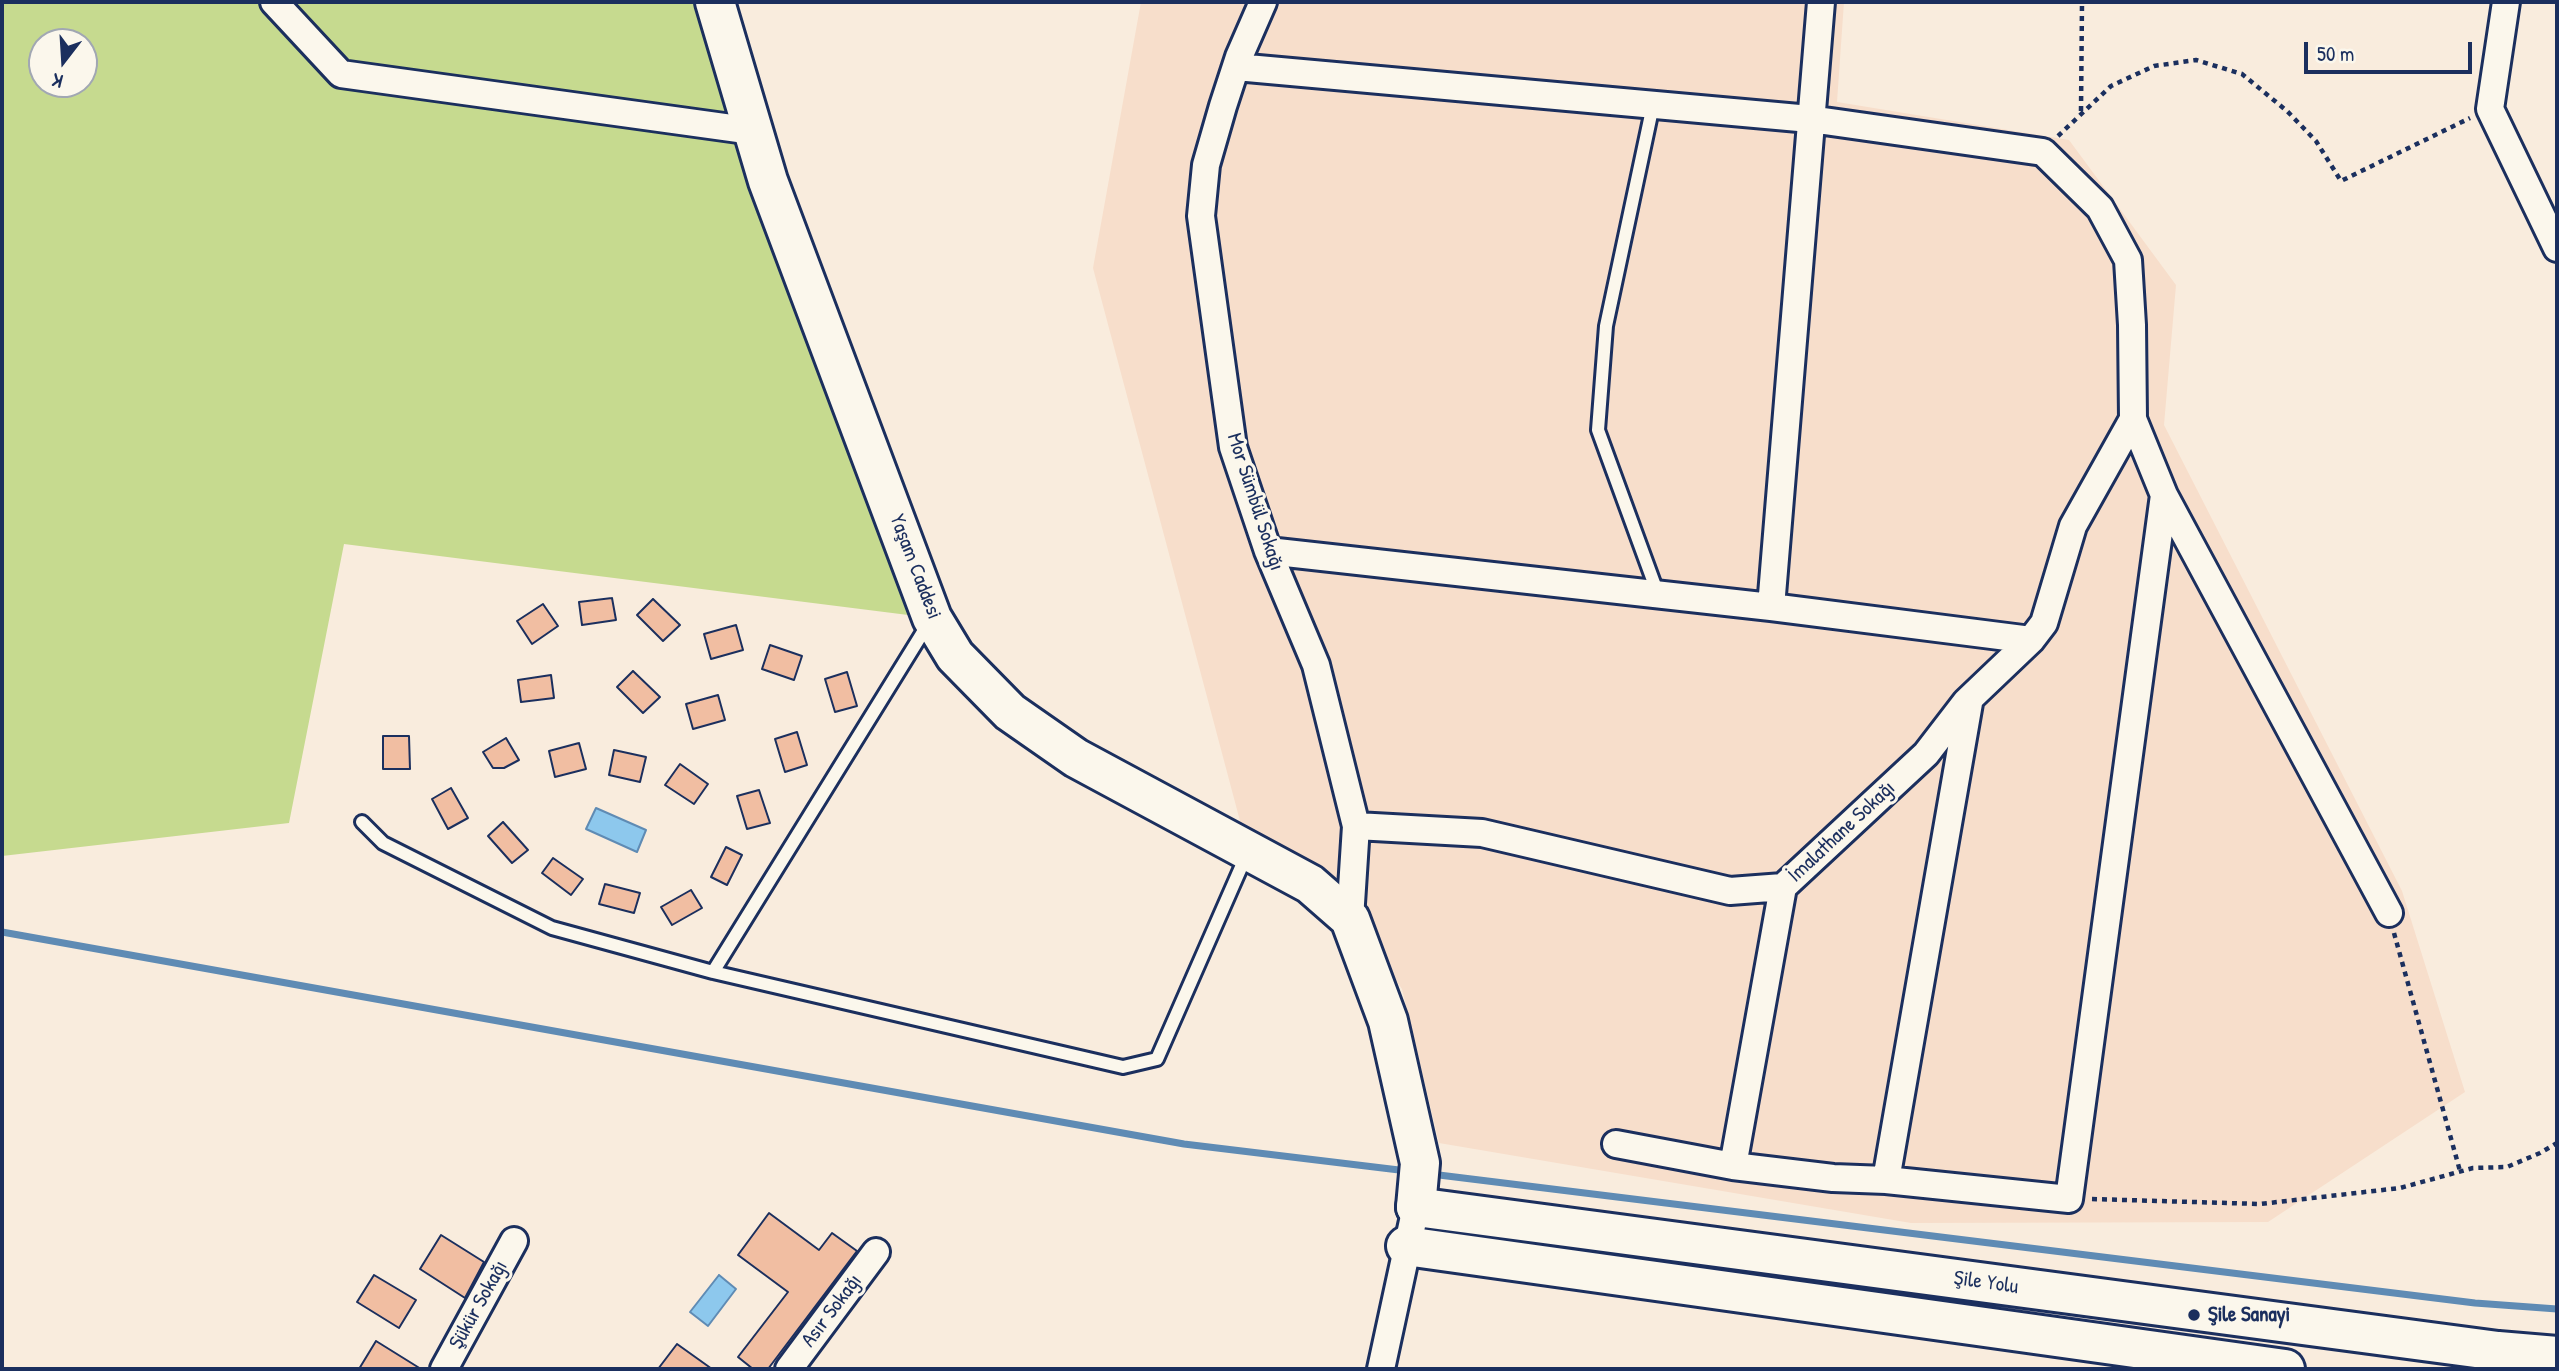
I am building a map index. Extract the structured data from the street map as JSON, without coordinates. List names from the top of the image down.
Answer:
{
  "streets": {
    "main road": ["Yaşam Caddesi", "Şile Yolu"],
    "street": [
      "Mor Sümbül Sokağı",
      "İmalathane Sokağı",
      "Şükür Sokağı",
      "Asır Sokağı"
    ]
  },
  "crossings": [
    ["Mor Sümbül Sokağı", "Yaşam Caddesi"],
    ["Mor Sümbül Sokağı", "İmalathane Sokağı"],
    ["Yaşam Caddesi", "Şile Yolu"]
  ],
  "places": ["Şile Sanayi"],
  "scale_bar": "50 m",
  "north": "bottom"
}
